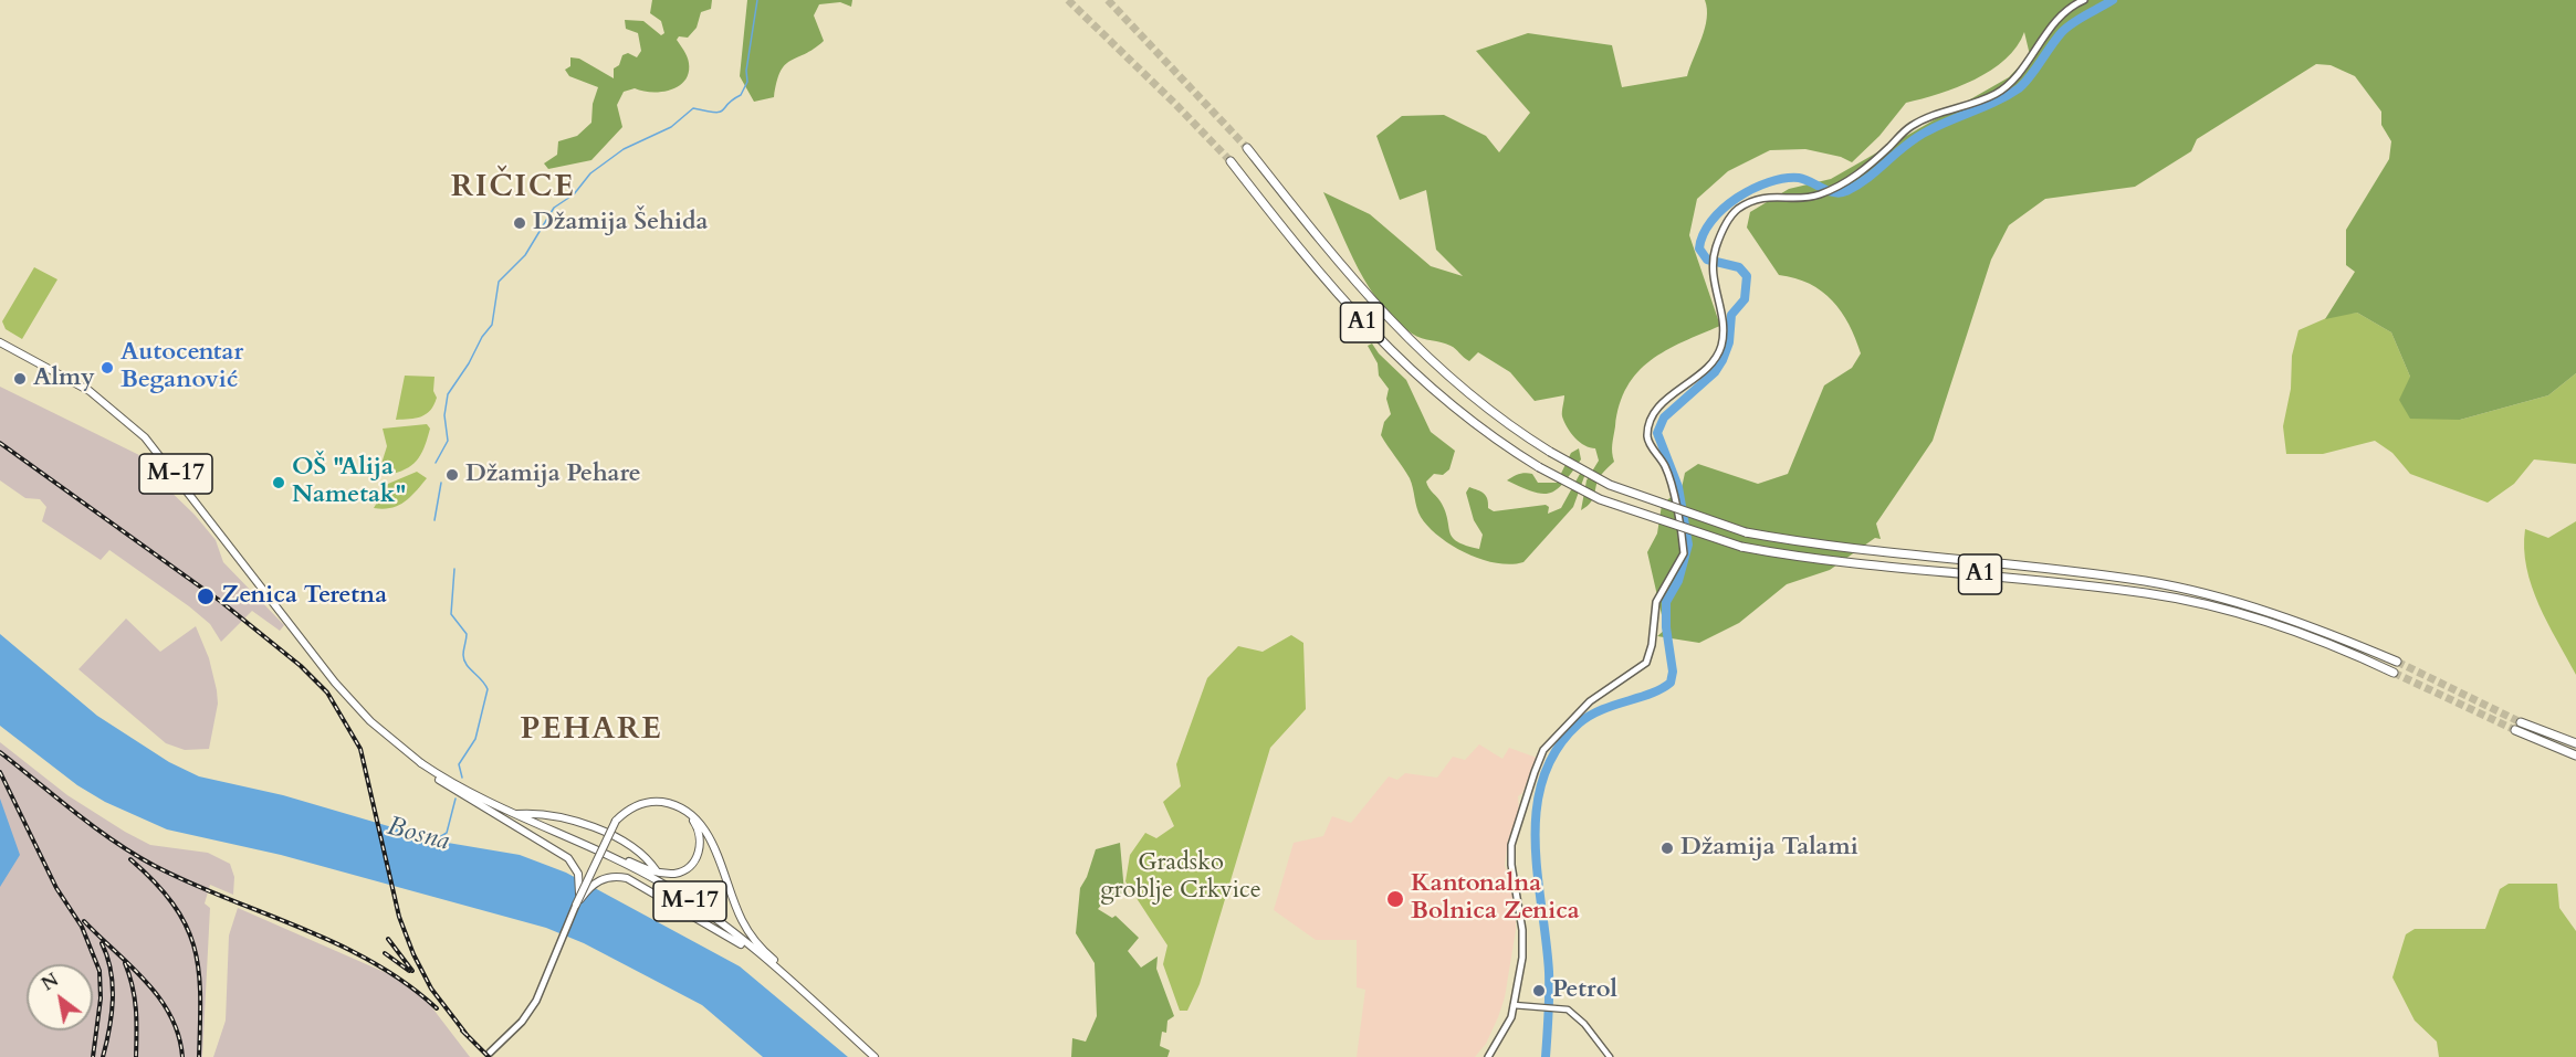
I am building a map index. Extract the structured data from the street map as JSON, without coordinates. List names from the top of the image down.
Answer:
{
  "streets": {
    "highway": ["A1"],
    "main road": ["M-17"]
  },
  "districts": ["RIČICE", "PEHARE"],
  "water": ["Bosna"],
  "parks": ["Gradsko groblje Crkvice"],
  "places": [
    "Džamija Šehida",
    "Autocentar Beganović",
    "Almy",
    "Džamija Pehare",
    "OŠ \"Alija Nametak\"",
    "Zenica Teretna",
    "Džamija Talami",
    "Kantonalna Bolnica Zenica",
    "Petrol"
  ],
  "north": "top left"
}
